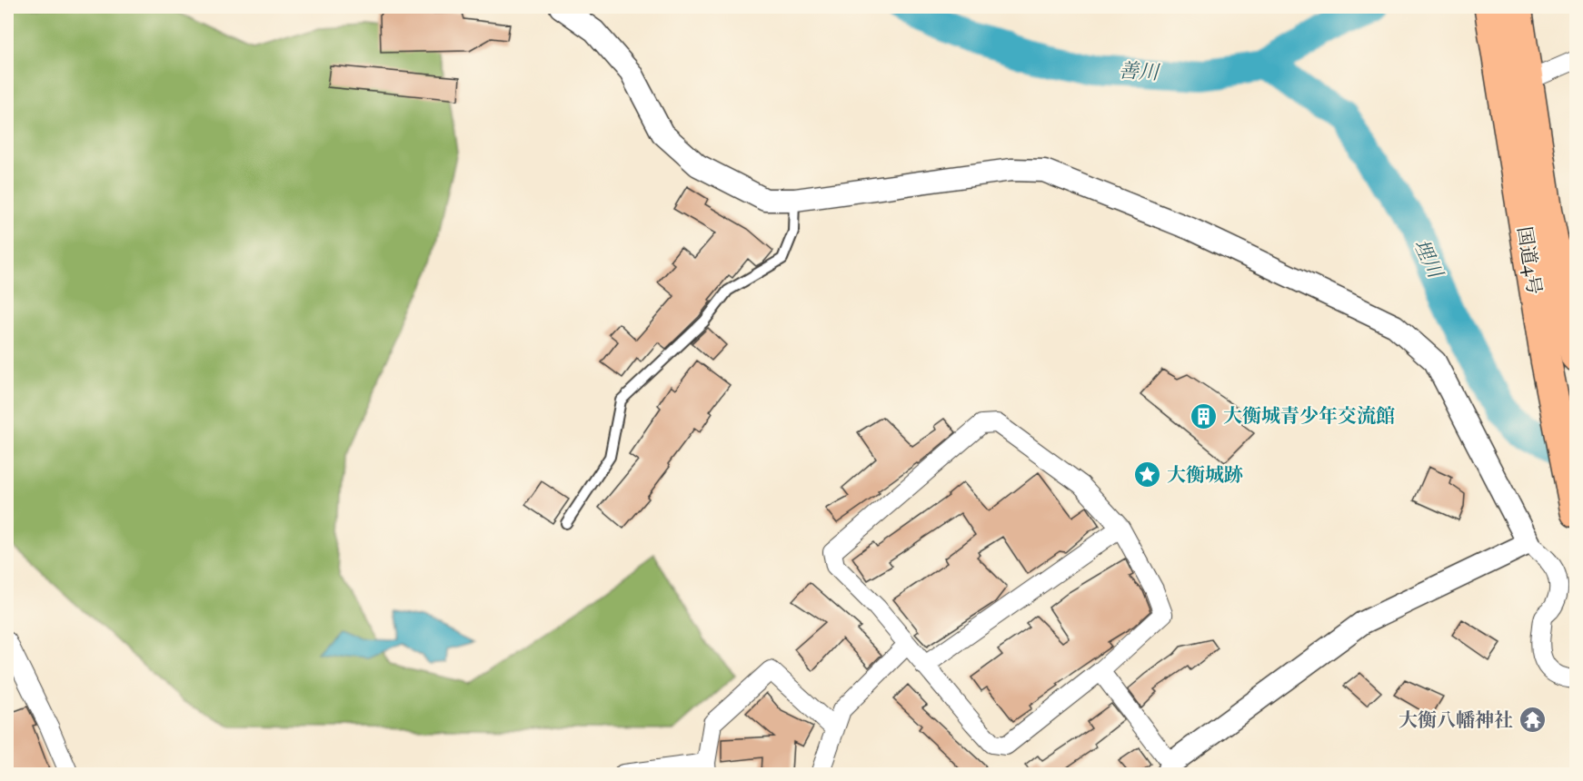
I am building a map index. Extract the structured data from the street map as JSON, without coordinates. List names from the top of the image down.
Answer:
{
  "streets": {
    "highway": ["国道4号"]
  },
  "water": ["善川", "埋川"],
  "places": {
    "building": ["大衡城青少年交流館"],
    "place": ["大衡城跡"],
    "temple": ["大衡八幡神社"]
  }
}
